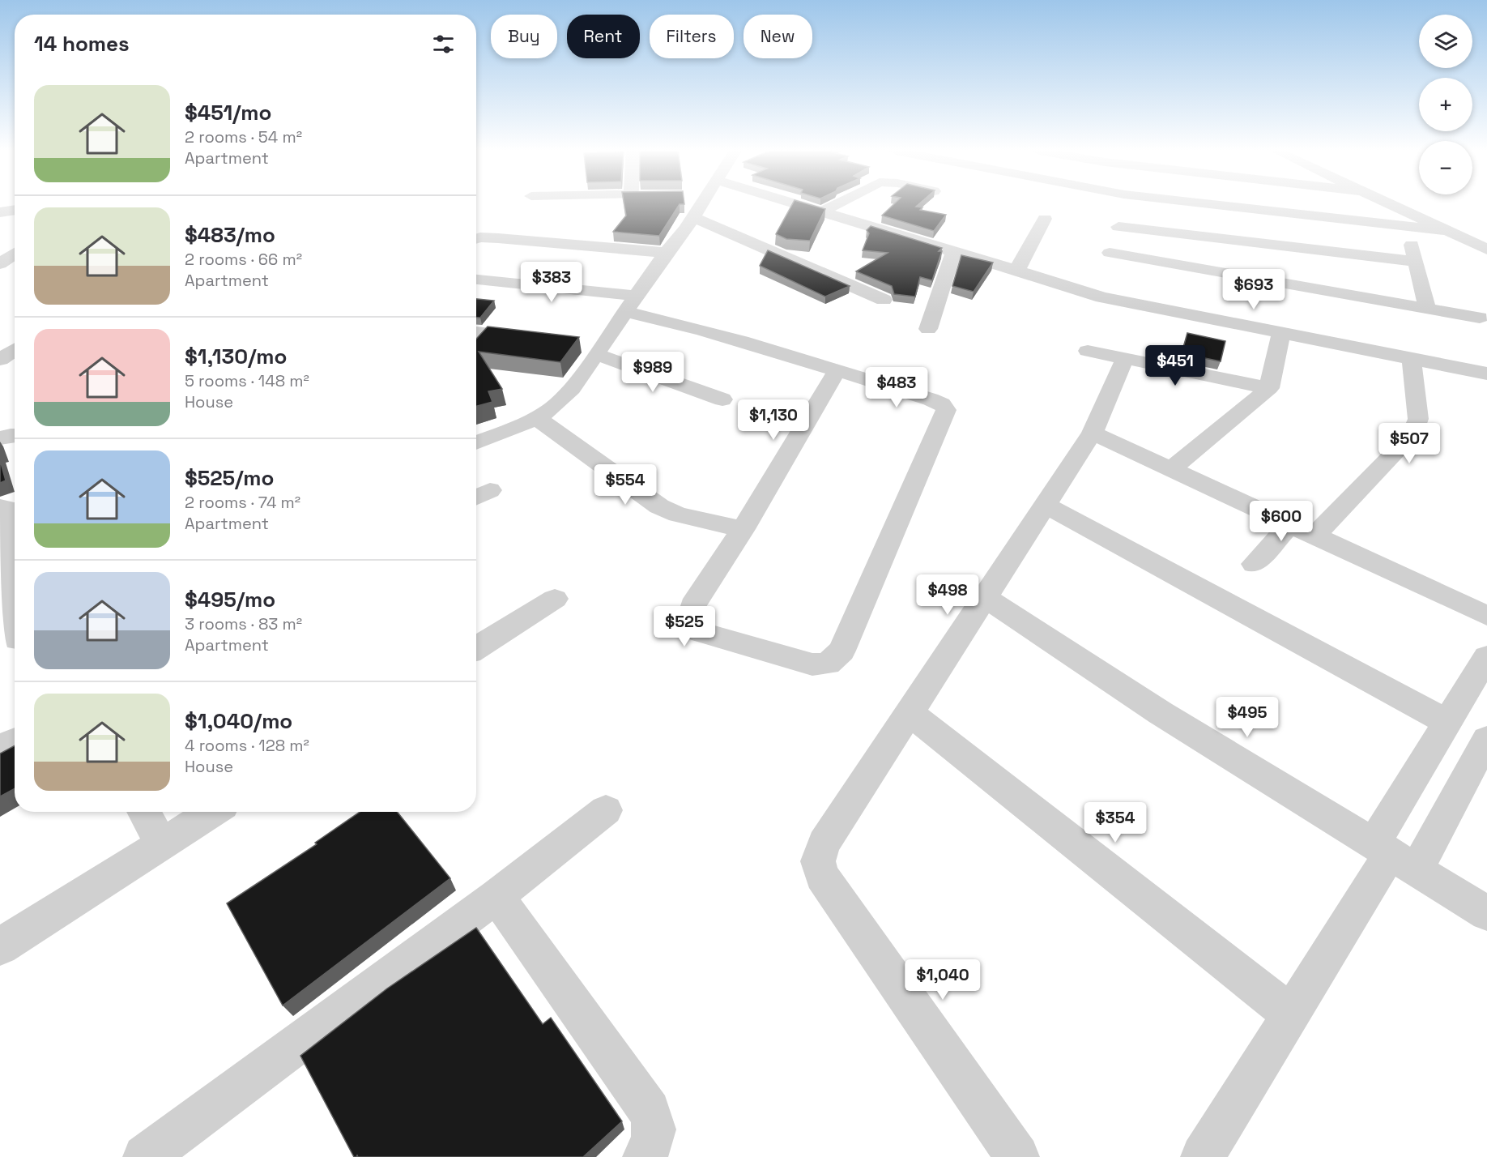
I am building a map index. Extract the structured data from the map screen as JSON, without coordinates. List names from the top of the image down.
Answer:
{
  "page": {
    "map_buttons": ["+", "−"],
    "chip": [
      "Buy",
      "Rent",
      "Filters",
      "New"
    ],
    "heading": "14 homes",
    "list": [
      {
        "name": "$451/mo",
        "note": "2 rooms · 54 m² · Apartment"
      },
      {
        "name": "$483/mo",
        "note": "2 rooms · 66 m² · Apartment"
      },
      {
        "name": "$1,130/mo",
        "note": "5 rooms · 148 m² · House"
      },
      {
        "name": "$525/mo",
        "note": "2 rooms · 74 m² · Apartment"
      },
      {
        "name": "$495/mo",
        "note": "3 rooms · 83 m² · Apartment"
      },
      {
        "name": "$1,040/mo",
        "note": "4 rooms · 128 m² · House"
      }
    ],
    "price": [
      "$383",
      "$693",
      "$451",
      "$989",
      "$483",
      "$1,130",
      "$507",
      "$554",
      "$600",
      "$498",
      "$525",
      "$495",
      "$354",
      "$1,040"
    ]
  }
}
